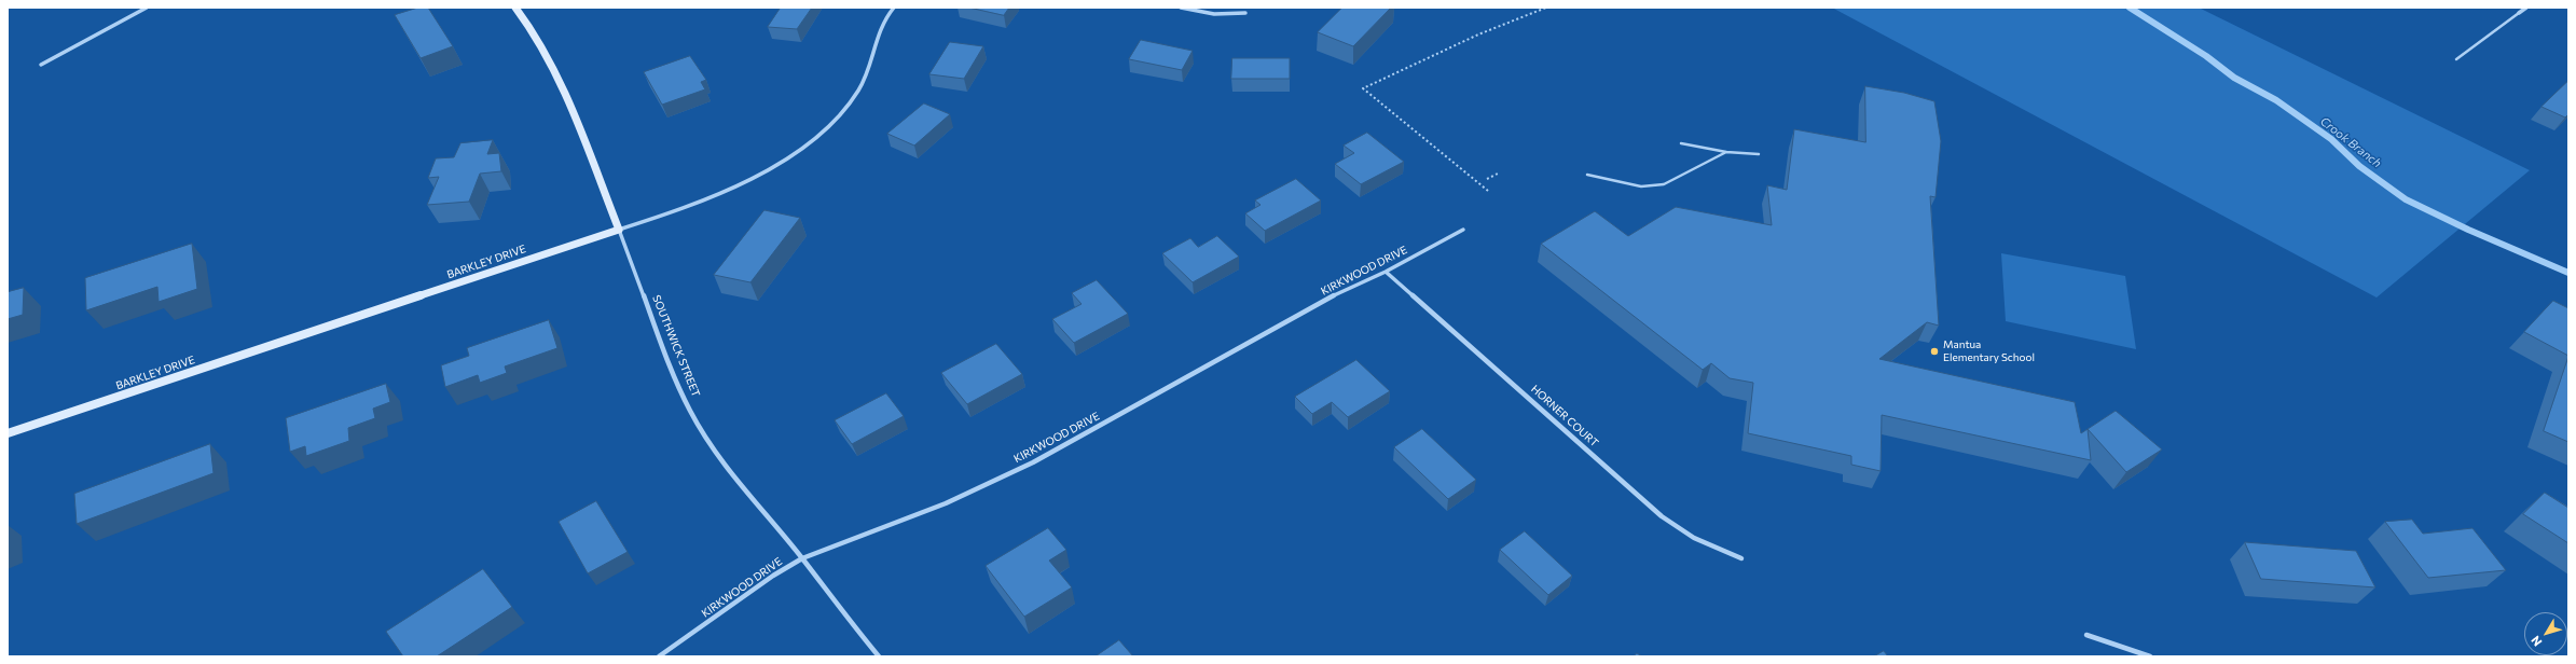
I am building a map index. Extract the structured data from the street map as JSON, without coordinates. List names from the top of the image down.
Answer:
{
  "streets": {
    "street": [
      "BARKLEY DRIVE",
      "KIRKWOOD DRIVE",
      "SOUTHWICK STREET",
      "HORNER COURT"
    ]
  },
  "crossings": [
    ["BARKLEY DRIVE", "SOUTHWICK STREET"],
    ["KIRKWOOD DRIVE", "SOUTHWICK STREET"],
    ["KIRKWOOD DRIVE", "HORNER COURT"]
  ],
  "water": ["Crook Branch"],
  "places": ["Mantua Elementary School"],
  "north": "bottom left"
}
